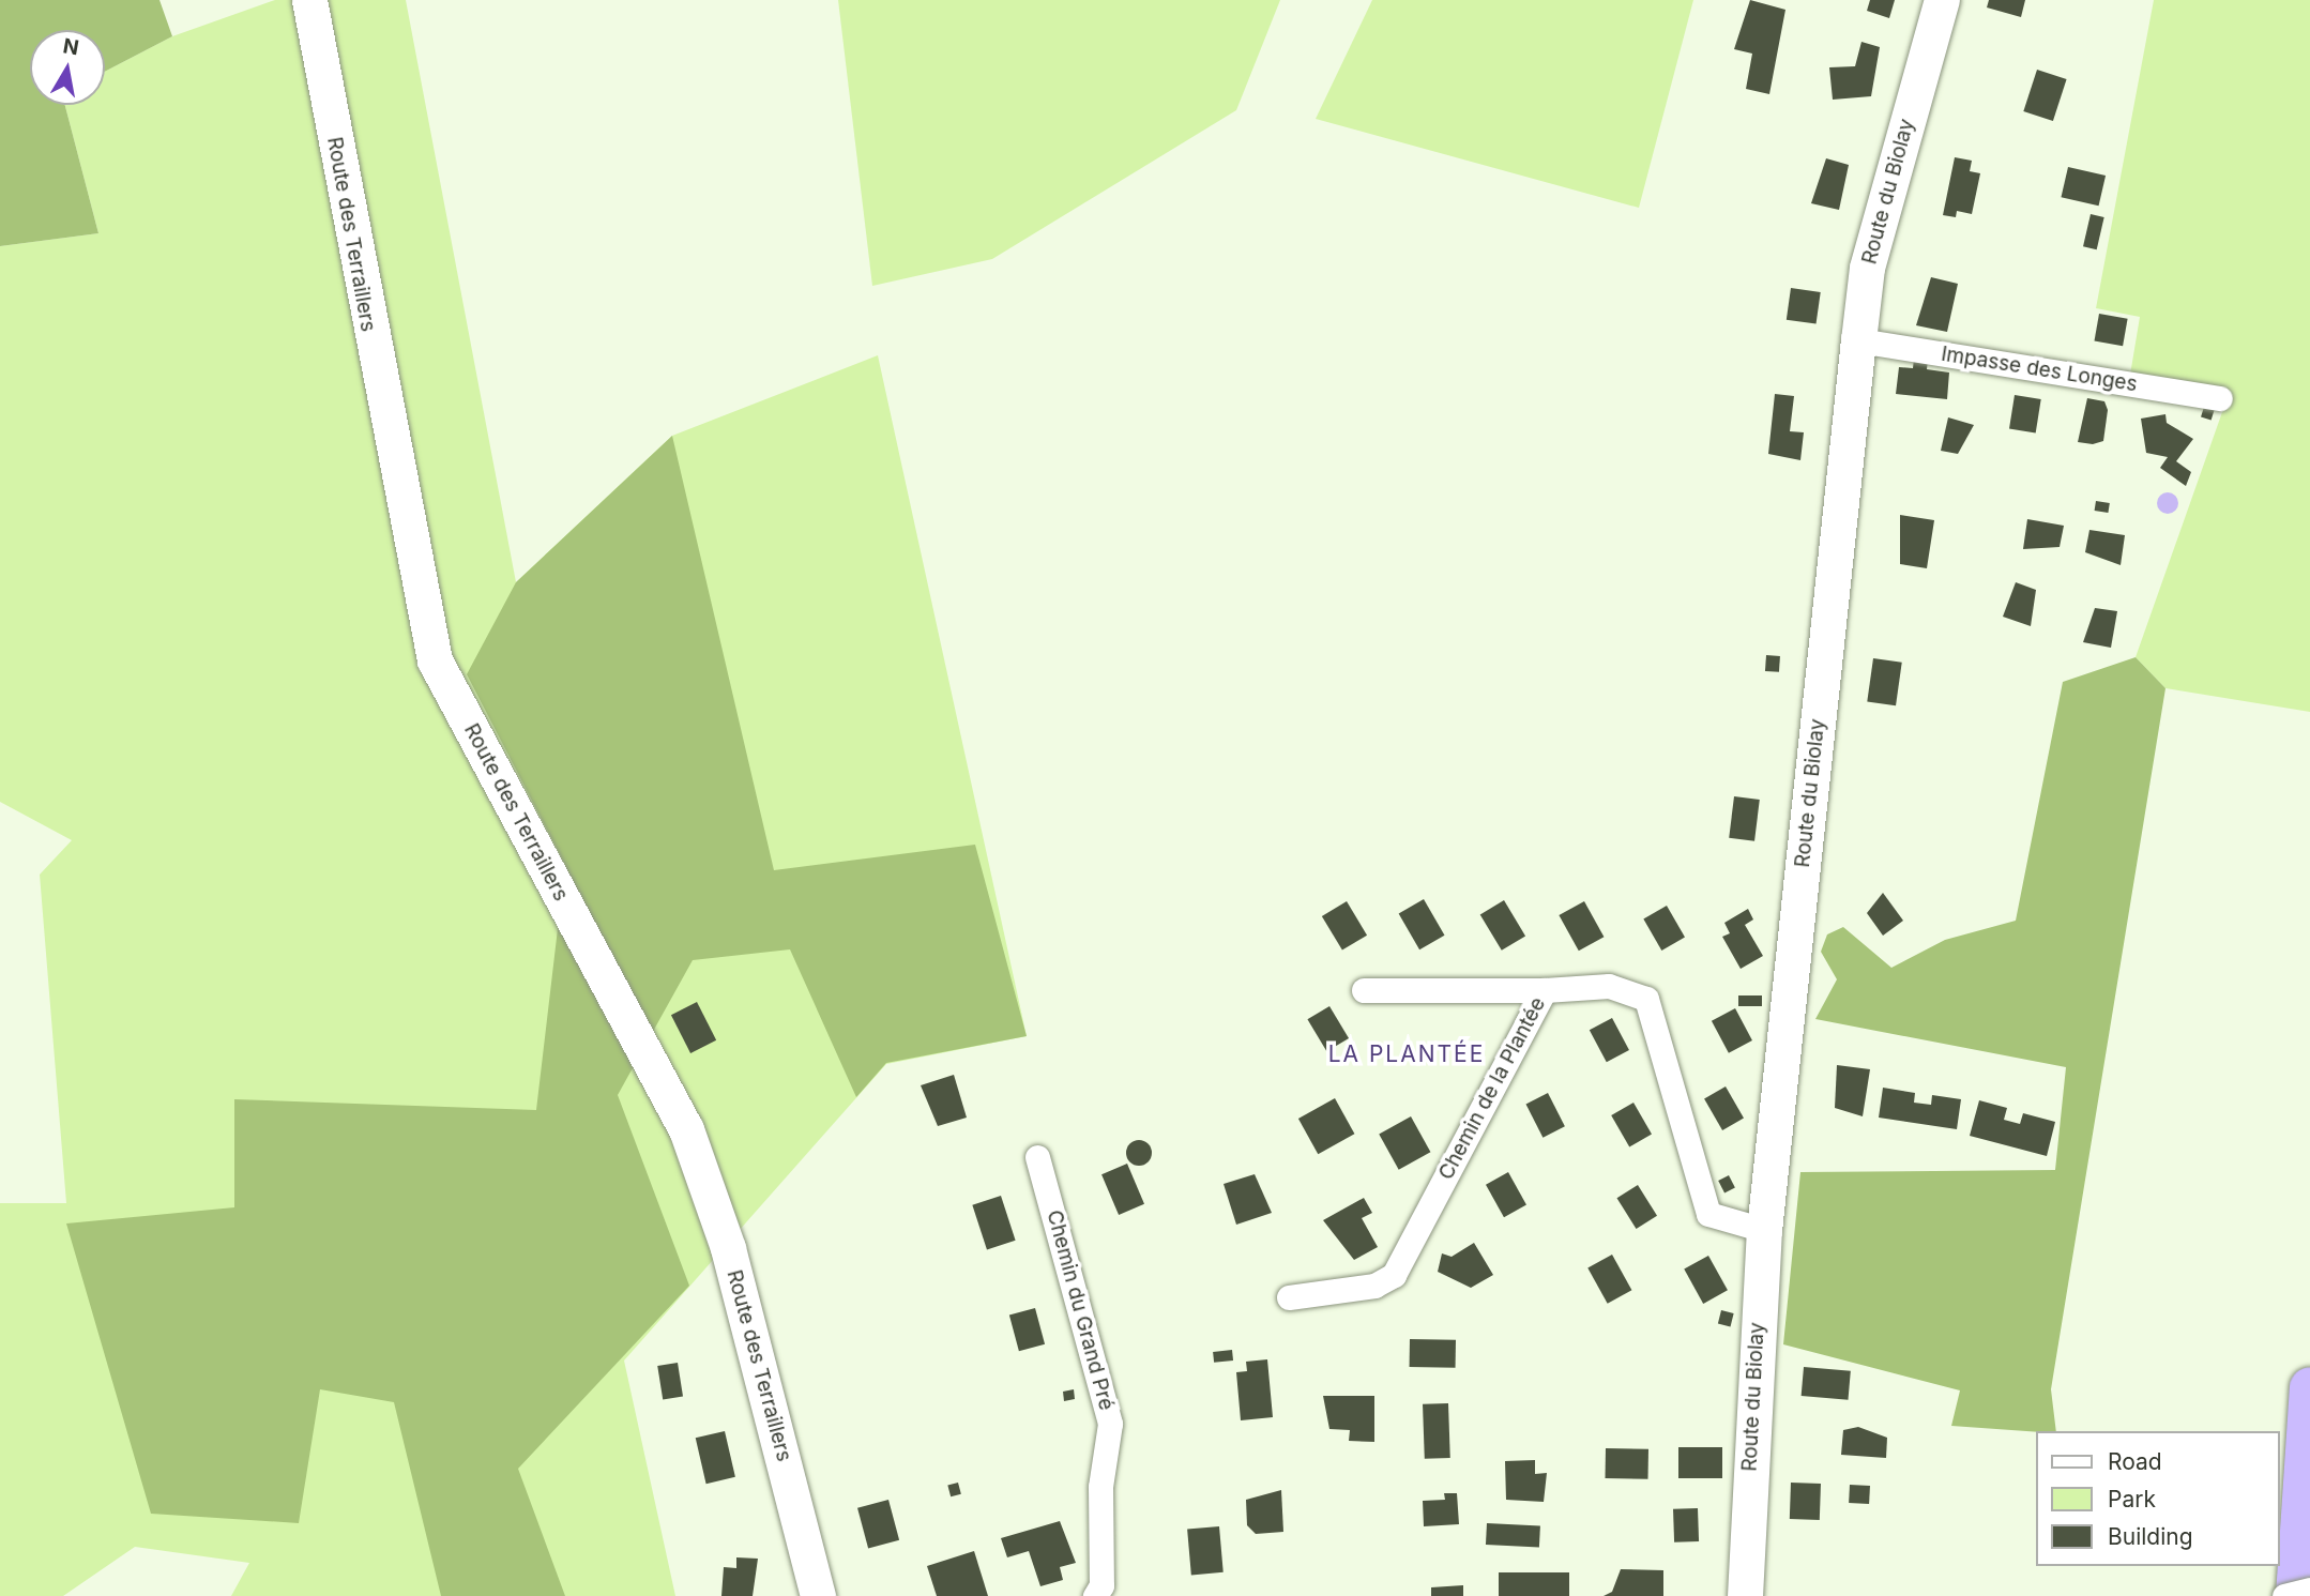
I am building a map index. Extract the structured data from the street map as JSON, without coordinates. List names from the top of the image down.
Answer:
{
  "streets": {
    "street": [
      "Route du Biolay",
      "Route des Terraillers",
      "Impasse des Longes",
      "Chemin de la Plantée",
      "Chemin du Grand Pré"
    ]
  },
  "crossings": [
    ["Route du Biolay", "Impasse des Longes"],
    ["Route du Biolay", "Chemin de la Plantée"]
  ],
  "districts": ["LA PLANTÉE"],
  "legend": ["Road", "Park", "Building"],
  "north": "top"
}
